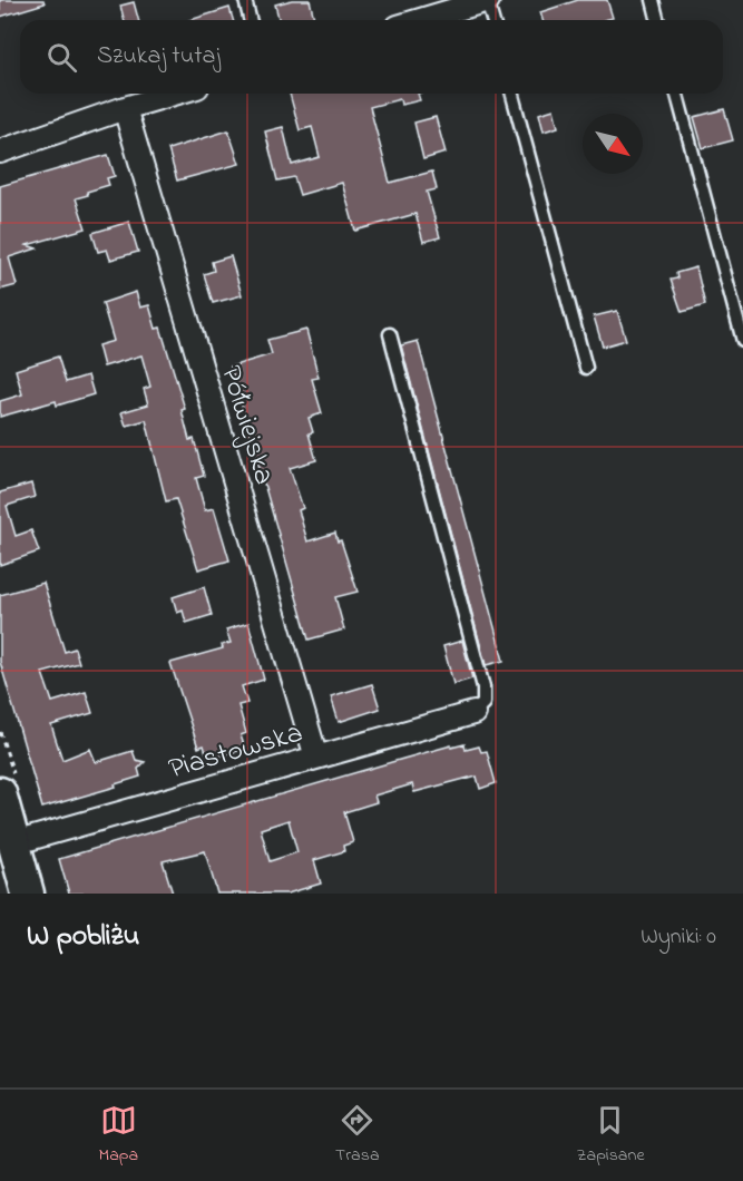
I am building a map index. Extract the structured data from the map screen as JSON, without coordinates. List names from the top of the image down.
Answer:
{
  "streets": {
    "street": ["Półwiejska", "Piastowska"]
  },
  "crossings": [
    ["Półwiejska", "Piastowska"]
  ],
  "north": "bottom right",
  "page": {
    "search": "Szukaj tutaj",
    "heading": ["W pobliżu", "Wyniki: 0"],
    "nav": ["Mapa", "Trasa", "Zapisane"]
  }
}
